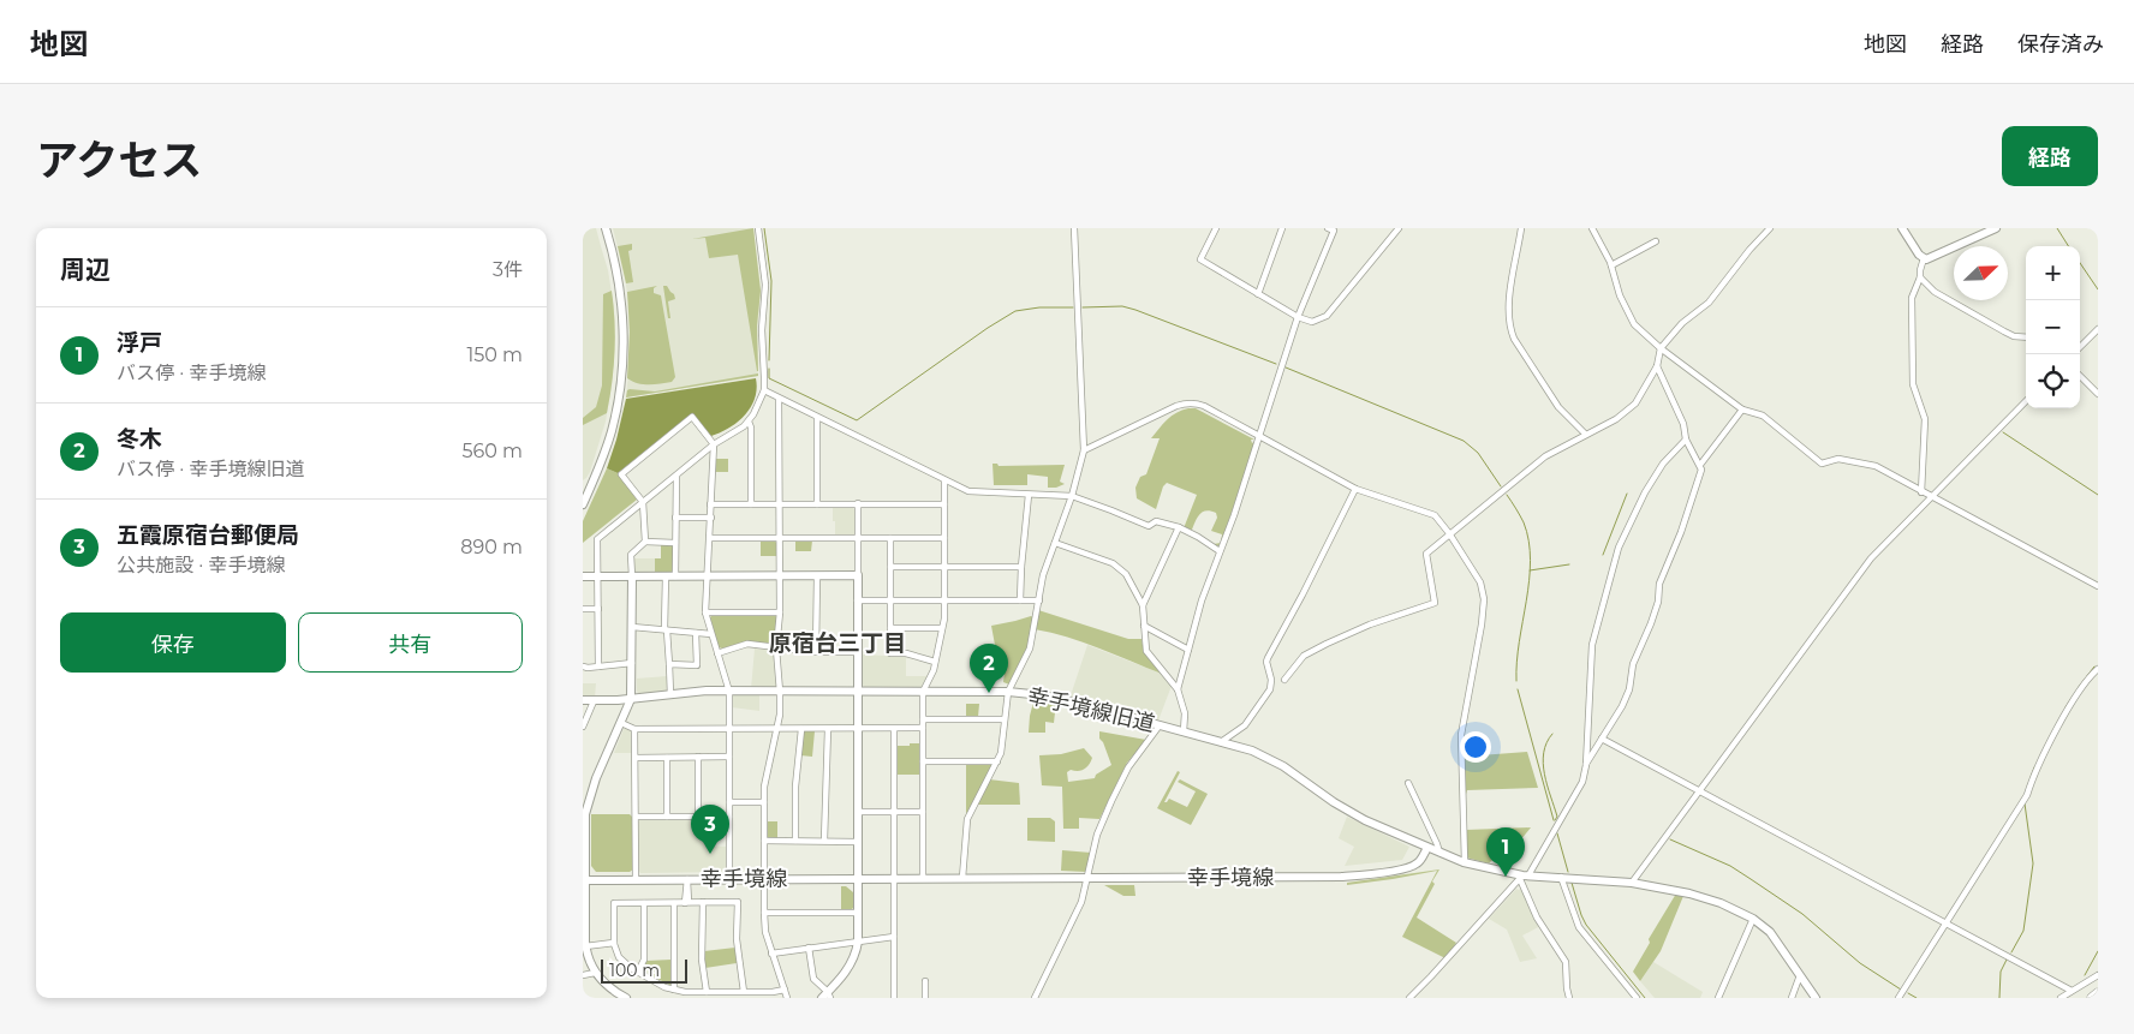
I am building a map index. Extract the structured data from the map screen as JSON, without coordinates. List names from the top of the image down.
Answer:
{
  "streets": {
    "street": ["幸手境線旧道", "幸手境線"]
  },
  "crossings": [
    ["幸手境線旧道", "幸手境線"]
  ],
  "districts": ["原宿台三丁目"],
  "scale_bar": "100 m",
  "north": "top right",
  "page": {
    "header": "地図",
    "nav": ["地図", "経路", "保存済み"],
    "title": "アクセス",
    "buttons": [
      "経路",
      ["保存", "共有"]
    ],
    "heading": ["周辺", "3件"],
    "map_buttons": ["+", "−"],
    "list": [
      {
        "mark": "1",
        "name": "浮戸",
        "note": "バス停 · 幸手境線",
        "value": "150 m"
      },
      {
        "mark": "2",
        "name": "冬木",
        "note": "バス停 · 幸手境線旧道",
        "value": "560 m"
      },
      {
        "mark": "3",
        "name": "五霞原宿台郵便局",
        "note": "公共施設 · 幸手境線",
        "value": "890 m"
      }
    ],
    "pins": ["2", "3", "1"],
    "scale": "100 m"
  }
}
